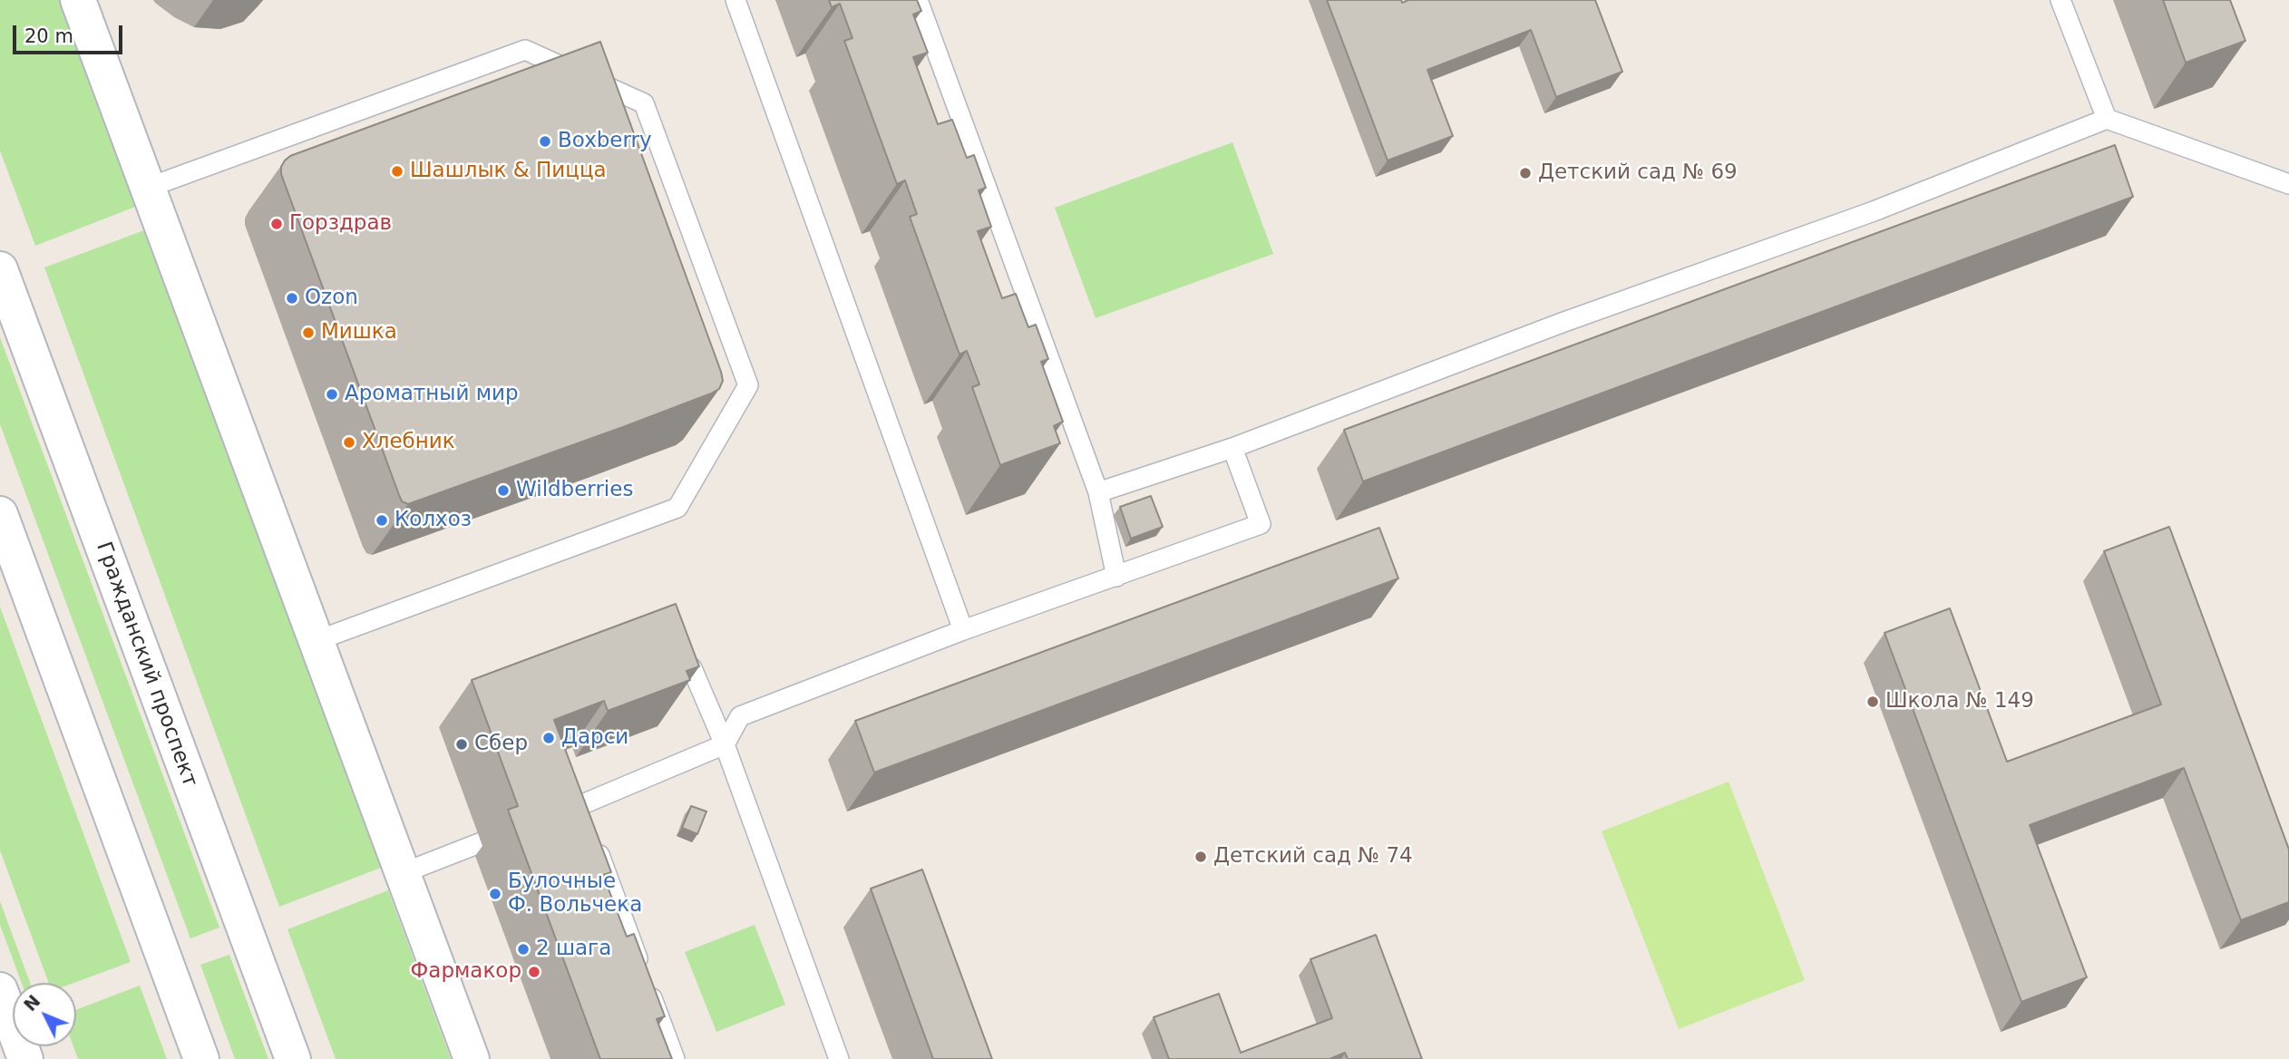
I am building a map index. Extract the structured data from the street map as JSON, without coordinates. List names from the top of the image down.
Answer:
{
  "streets": {
    "main road": ["Гражданский проспект"]
  },
  "places": [
    "Boxberry",
    "Шашлык & Пицца",
    "Детский сад № 69",
    "Горздрав",
    "Ozon",
    "Мишка",
    "Ароматный мир",
    "Хлебник",
    "Wildberries",
    "Колхоз",
    "Школа № 149",
    "Дарси",
    "Сбер",
    "Детский сад № 74",
    "Булочные Ф. Вольчека",
    "2 шага",
    "Фармакор"
  ],
  "scale_bar": "20 m",
  "north": "top left"
}
